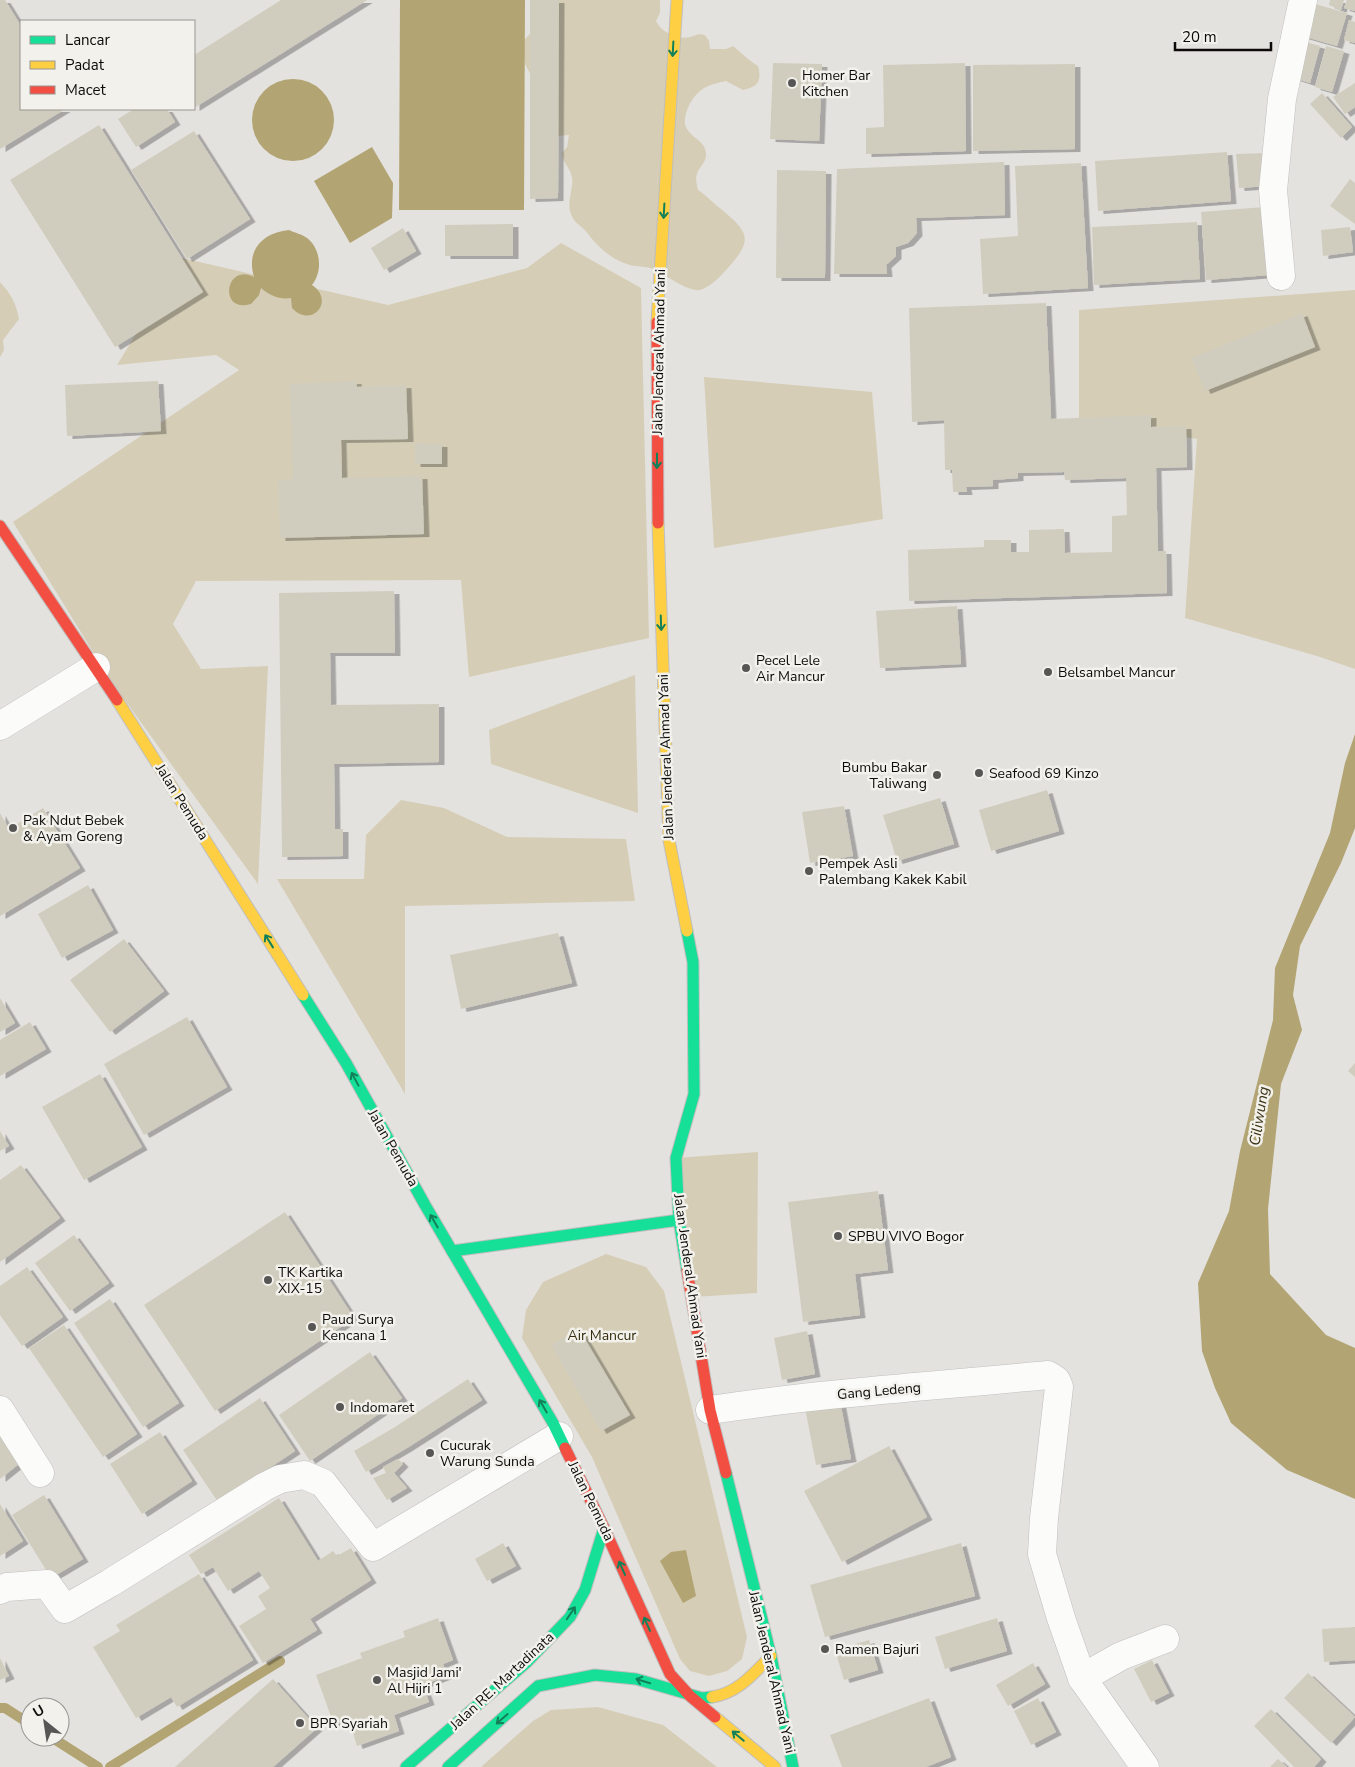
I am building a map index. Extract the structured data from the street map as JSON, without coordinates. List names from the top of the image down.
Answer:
{
  "streets": {
    "main road": ["Jalan Jenderal Ahmad Yani", "Jalan Pemuda", "Jalan RE. Martadinata"],
    "street": ["Gang Ledeng"]
  },
  "crossings": [
    ["Jalan Jenderal Ahmad Yani", "Gang Ledeng"],
    ["Jalan Pemuda", "Jalan RE. Martadinata"]
  ],
  "one_way": ["Jalan Jenderal Ahmad Yani", "Jalan Pemuda"],
  "water": ["Ciliwung"],
  "parks": ["Air Mancur"],
  "places": [
    "Homer Bar Kitchen",
    "Pecel Lele Air Mancur",
    "Belsambel Mancur",
    "Seafood 69 Kinzo",
    "Bumbu Bakar Taliwang",
    "Pak Ndut Bebek & Ayam Goreng",
    "Pempek Asli Palembang Kakek Kabil",
    "SPBU VIVO Bogor",
    "TK Kartika XIX-15",
    "Paud Surya Kencana 1",
    "Indomaret",
    "Cucurak Warung Sunda",
    "Ramen Bajuri",
    "Masjid Jami' Al Hijri 1",
    "BPR Syariah"
  ],
  "legend": ["Lancar", "Padat", "Macet"],
  "scale_bar": "20 m",
  "north": "top left"
}
